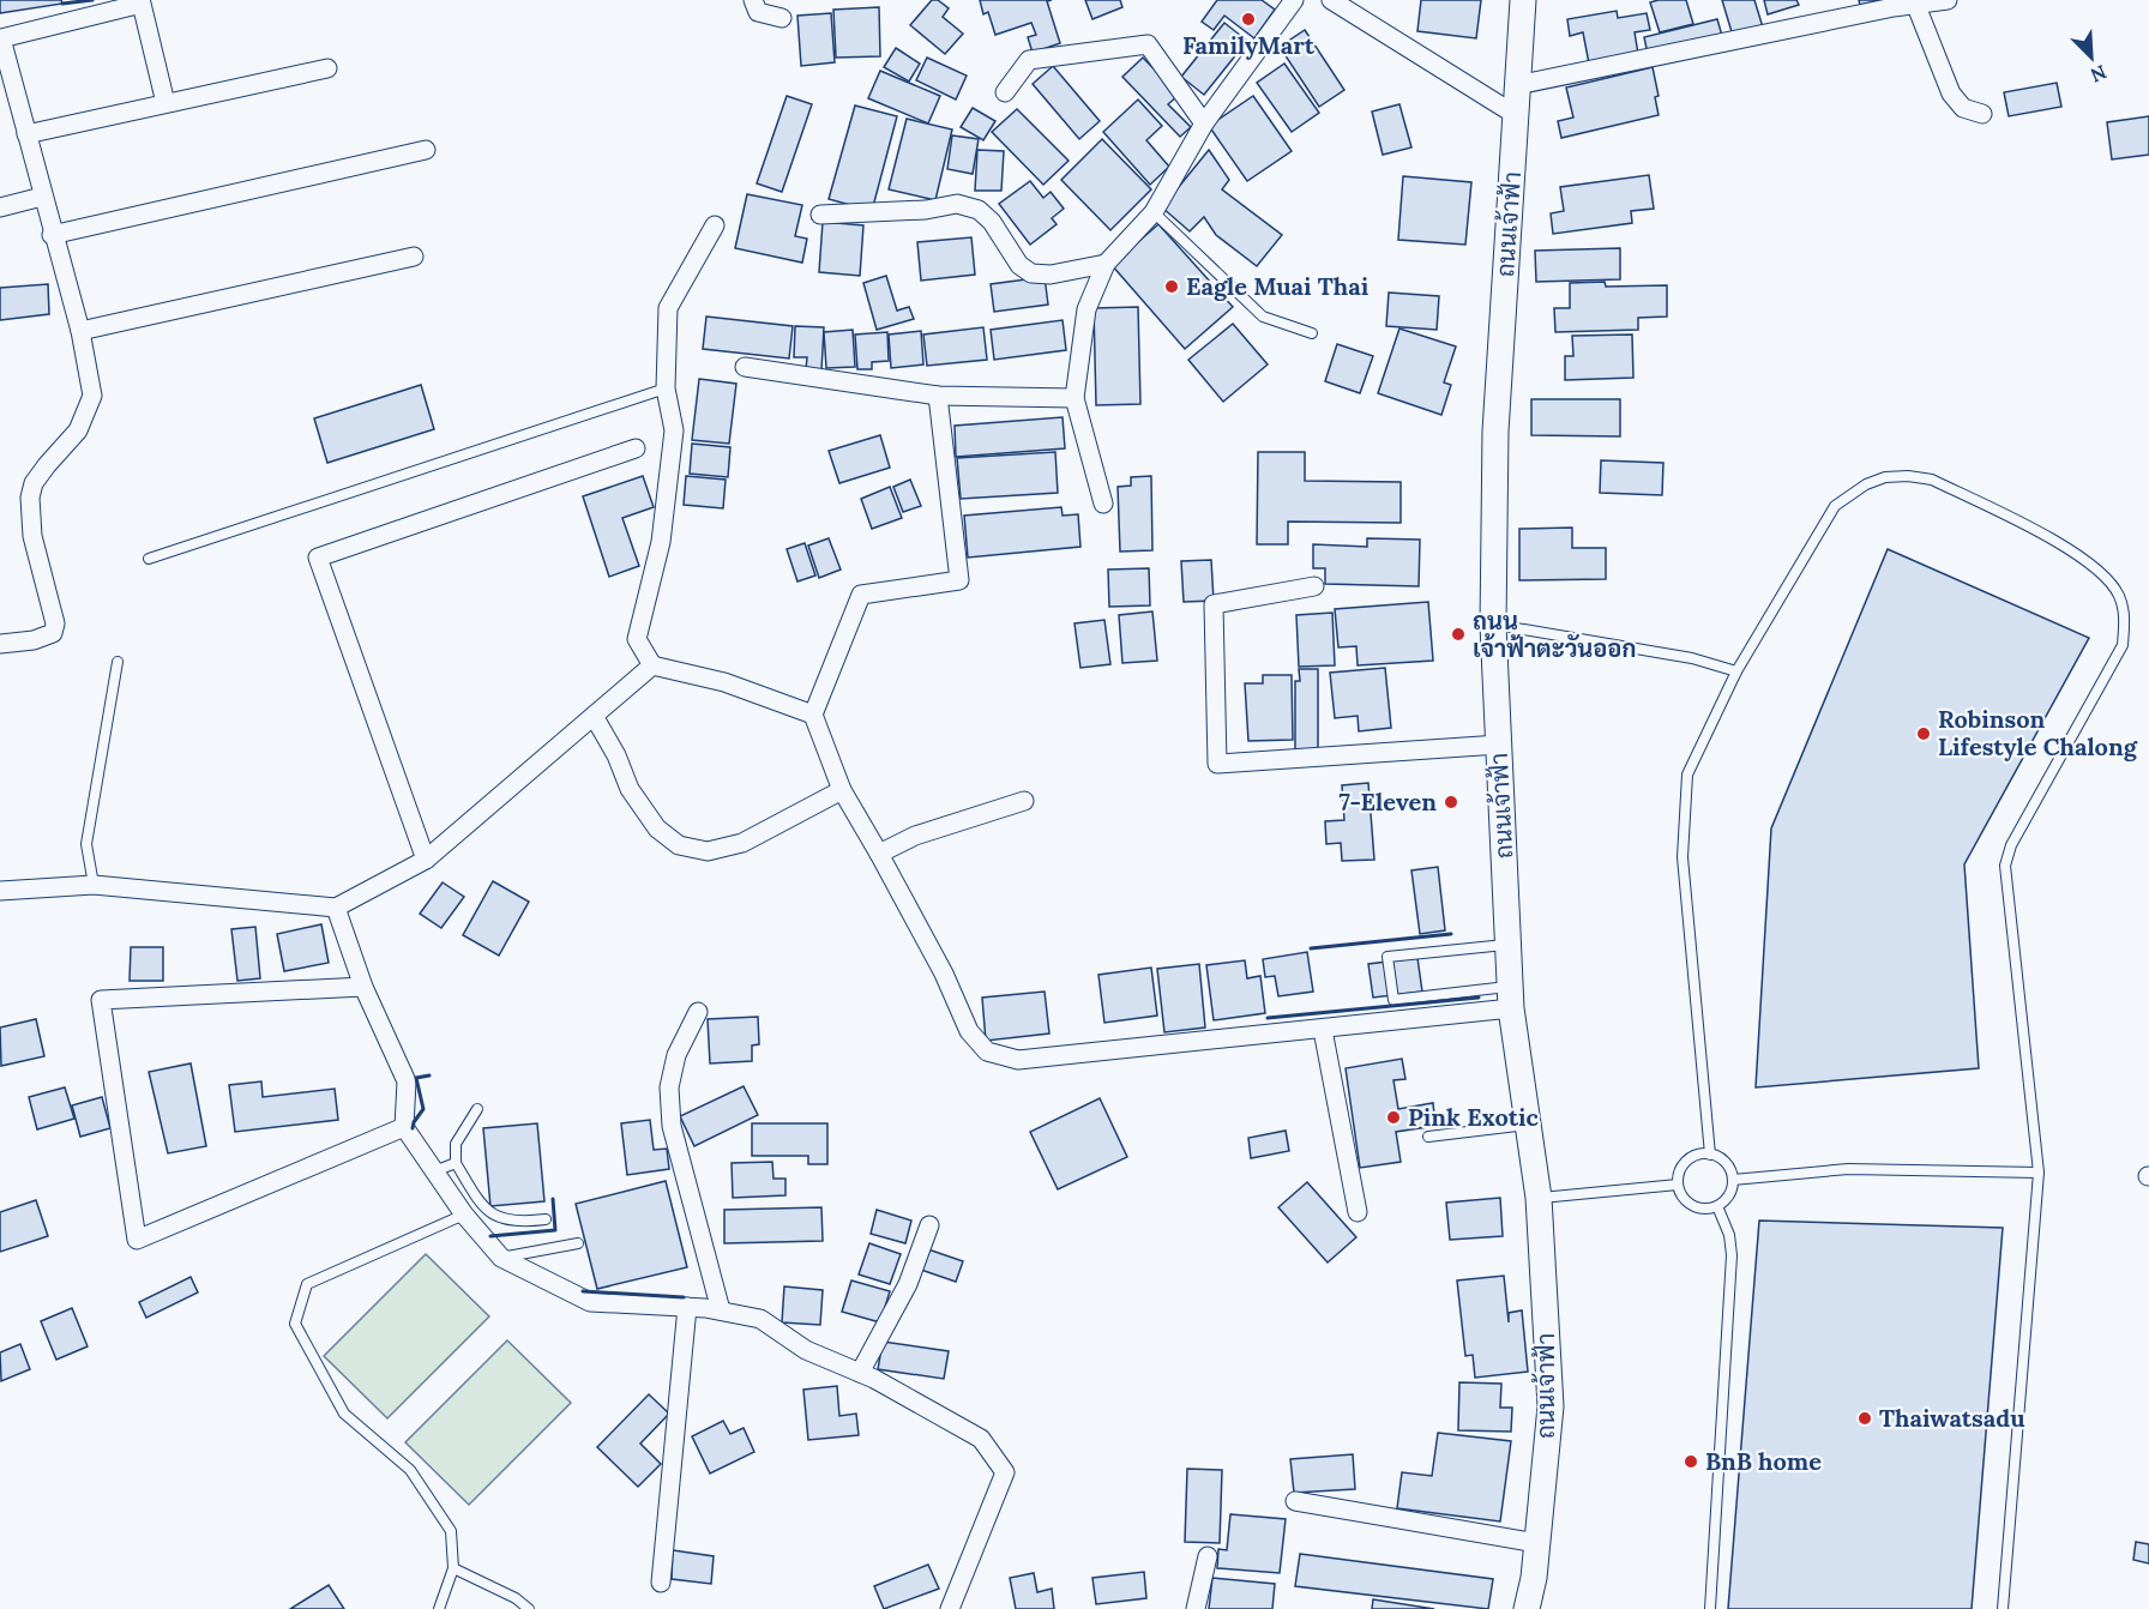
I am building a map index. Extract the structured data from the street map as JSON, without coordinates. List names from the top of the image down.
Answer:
{
  "streets": {
    "main road": ["ถนนเจ้าฟ้า"]
  },
  "places": [
    "FamilyMart",
    "Eagle Muai Thai",
    "ถนน เจ้าฟ้าตะวันออก",
    "Robinson Lifestyle Chalong",
    "7-Eleven",
    "Pink Exotic",
    "Thaiwatsadu",
    "BnB home"
  ],
  "north": "bottom right"
}
